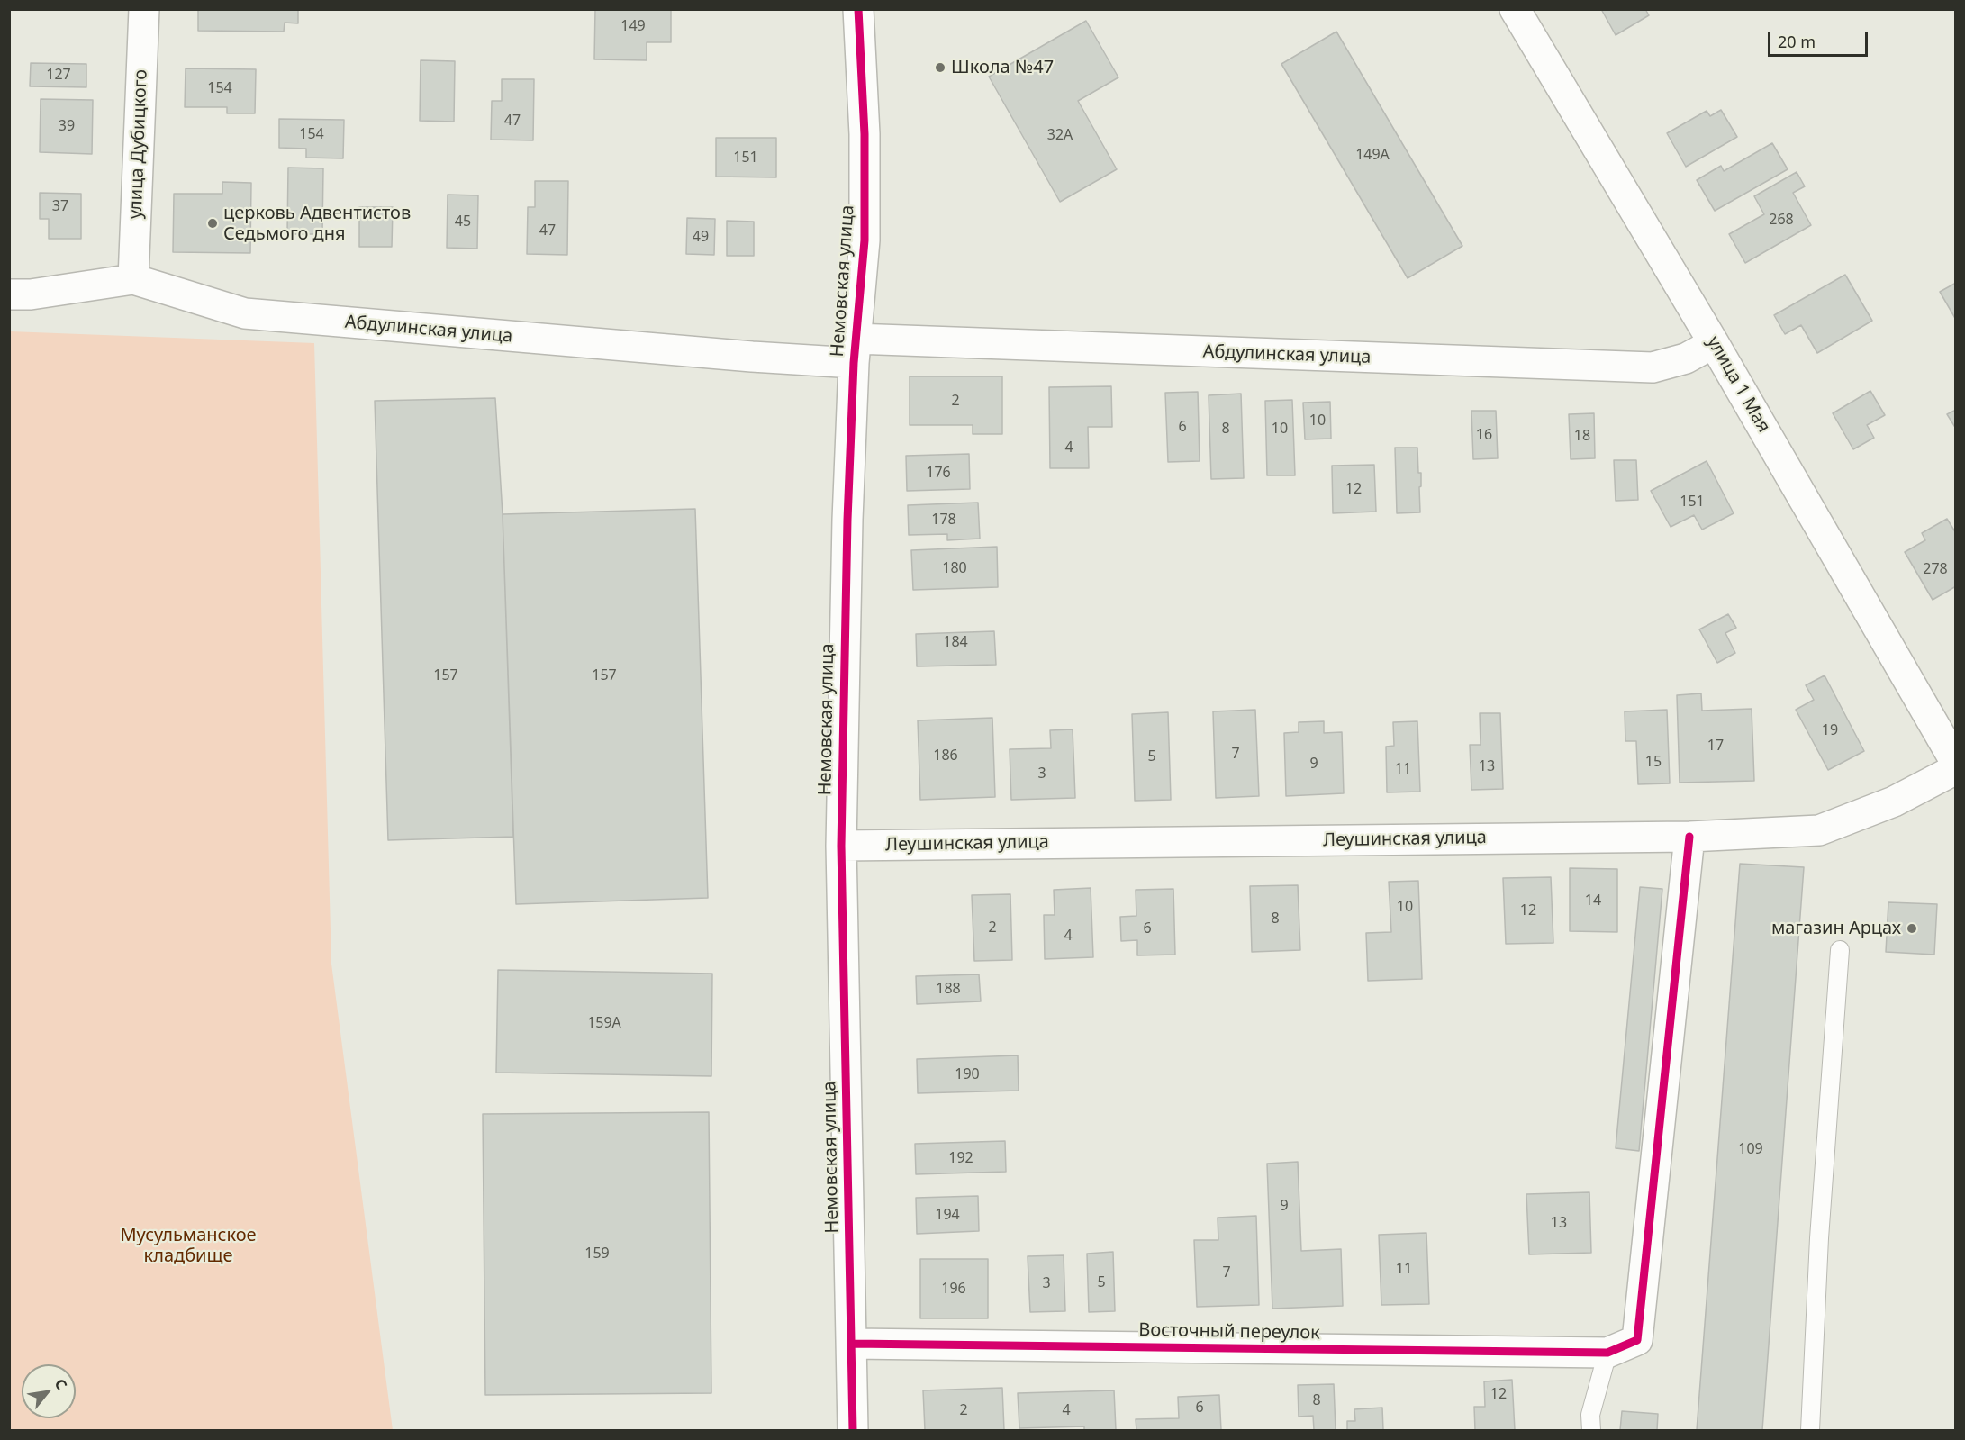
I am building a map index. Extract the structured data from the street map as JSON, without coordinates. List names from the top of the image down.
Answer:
{
  "streets": {
    "street": [
      "улица Дубицкого",
      "Немовская улица",
      "Абдулинская улица",
      "улица 1 Мая",
      "Леушинская улица",
      "Восточный переулок"
    ]
  },
  "crossings": [
    ["улица Дубицкого", "Абдулинская улица"],
    ["Немовская улица", "Абдулинская улица"],
    ["Немовская улица", "Леушинская улица"],
    ["Немовская улица", "Восточный переулок"],
    ["Абдулинская улица", "улица 1 Мая"]
  ],
  "parks": ["Мусульманское кладбище"],
  "places": ["Школа №47", "церковь Адвентистов Седьмого дня", "магазин Арцах"],
  "house_numbers": [
    "149",
    "127",
    "154",
    "47",
    "39",
    "154",
    "32А",
    "149А",
    "151",
    "37",
    "268",
    "45",
    "47",
    "49",
    "2",
    "10",
    "6",
    "8",
    "10",
    "16",
    "18",
    "4",
    "176",
    "12",
    "151",
    "178",
    "180",
    "278",
    "184",
    "157",
    "157",
    "19",
    "17",
    "7",
    "186",
    "5",
    "15",
    "9",
    "13",
    "11",
    "3",
    "14",
    "10",
    "12",
    "8",
    "2",
    "6",
    "4",
    "188",
    "159А",
    "190",
    "109",
    "192",
    "9",
    "194",
    "13",
    "159",
    "11",
    "7",
    "5",
    "3",
    "196",
    "12",
    "8",
    "6",
    "2",
    "4"
  ],
  "scale_bar": "20 m",
  "north": "top right"
}
